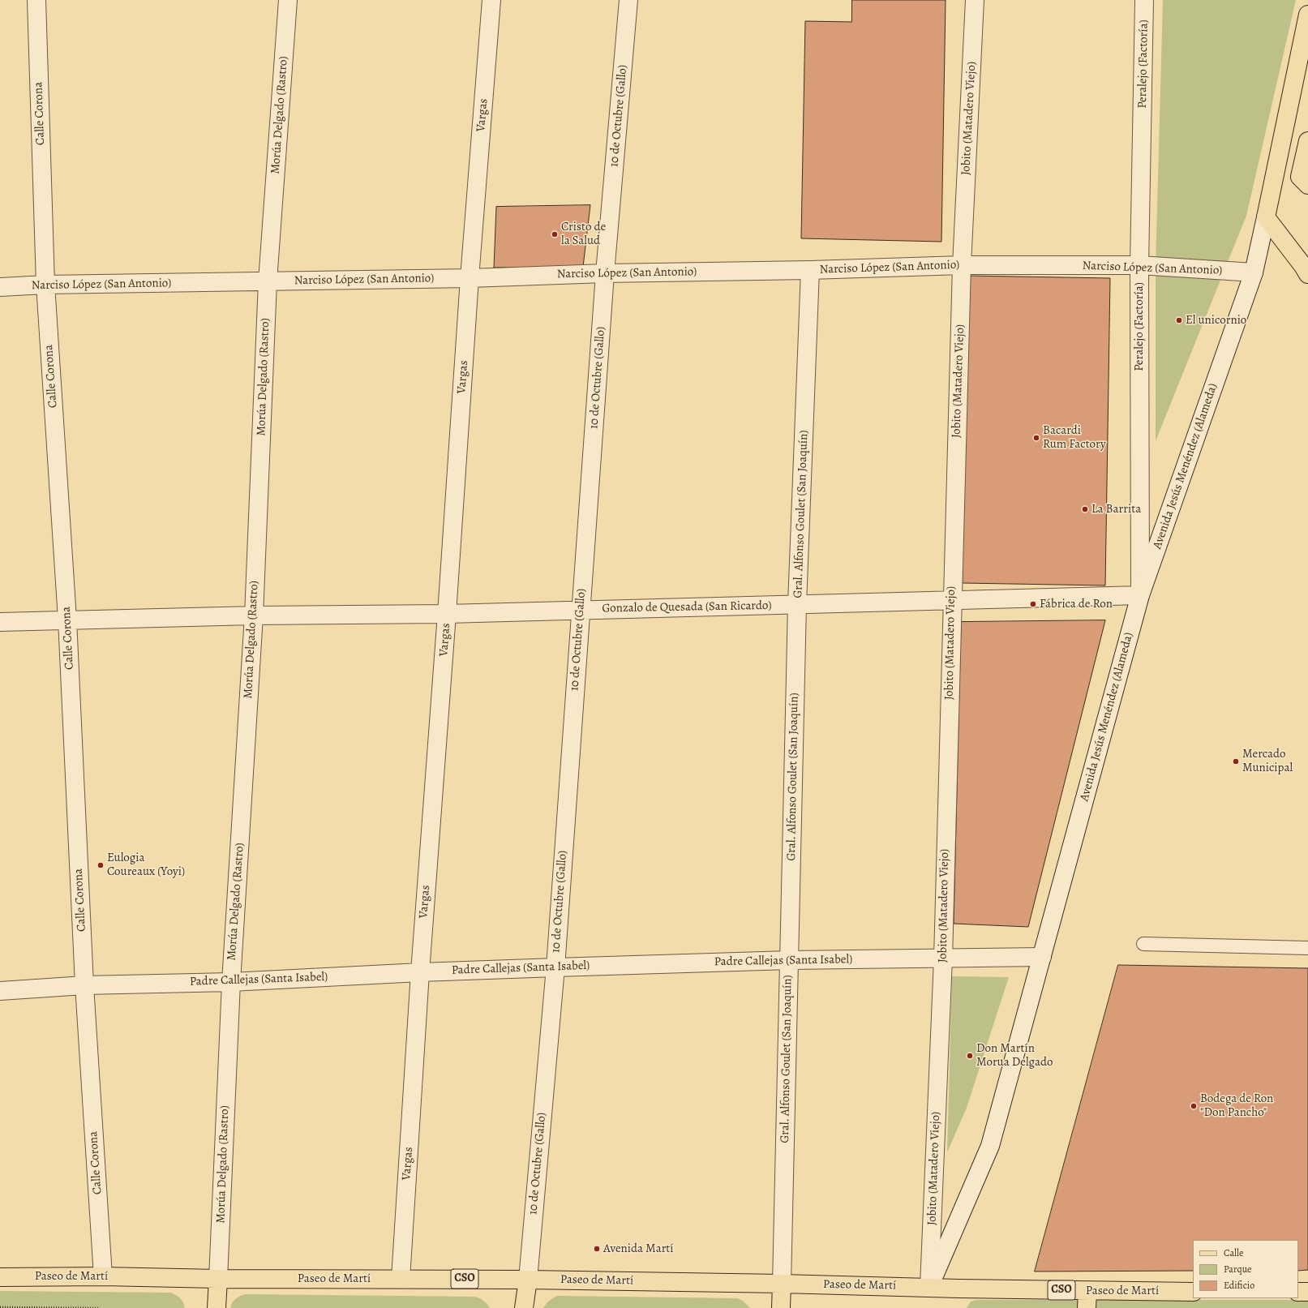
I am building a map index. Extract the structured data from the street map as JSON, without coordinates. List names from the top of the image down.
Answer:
{
  "streets": {
    "main road": ["Avenida Jesús Menéndez (Alameda)", "Paseo de Martí", "CSO"],
    "street": [
      "Peralejo (Factoría)",
      "Calle Corona",
      "Morúa Delgado (Rastro)",
      "Vargas",
      "10 de Octubre (Gallo)",
      "Jobito (Matadero Viejo)",
      "Narciso López (San Antonio)",
      "Gral. Alfonso Goulet (San Joaquín)",
      "Gonzalo de Quesada (San Ricardo)",
      "Padre Callejas (Santa Isabel)"
    ]
  },
  "crossings": [
    ["Peralejo (Factoría)", "Narciso López (San Antonio)"],
    ["Peralejo (Factoría)", "Avenida Jesús Menéndez (Alameda)"],
    ["Peralejo (Factoría)", "Gonzalo de Quesada (San Ricardo)"],
    ["Calle Corona", "Narciso López (San Antonio)"],
    ["Calle Corona", "Gonzalo de Quesada (San Ricardo)"],
    ["Calle Corona", "Padre Callejas (Santa Isabel)"],
    ["Calle Corona", "Paseo de Martí"],
    ["Morúa Delgado (Rastro)", "Narciso López (San Antonio)"],
    ["Morúa Delgado (Rastro)", "Gonzalo de Quesada (San Ricardo)"],
    ["Morúa Delgado (Rastro)", "Padre Callejas (Santa Isabel)"],
    ["Morúa Delgado (Rastro)", "Paseo de Martí"],
    ["Vargas", "Narciso López (San Antonio)"],
    ["Vargas", "Gonzalo de Quesada (San Ricardo)"],
    ["Vargas", "Padre Callejas (Santa Isabel)"],
    ["Vargas", "Paseo de Martí"],
    ["10 de Octubre (Gallo)", "Narciso López (San Antonio)"],
    ["10 de Octubre (Gallo)", "Gonzalo de Quesada (San Ricardo)"],
    ["10 de Octubre (Gallo)", "Padre Callejas (Santa Isabel)"],
    ["10 de Octubre (Gallo)", "Paseo de Martí"],
    ["Jobito (Matadero Viejo)", "Narciso López (San Antonio)"],
    ["Jobito (Matadero Viejo)", "Avenida Jesús Menéndez (Alameda)"],
    ["Jobito (Matadero Viejo)", "Gonzalo de Quesada (San Ricardo)"],
    ["Jobito (Matadero Viejo)", "Padre Callejas (Santa Isabel)"],
    ["Jobito (Matadero Viejo)", "Paseo de Martí"],
    ["Narciso López (San Antonio)", "Avenida Jesús Menéndez (Alameda)"],
    ["Narciso López (San Antonio)", "Gral. Alfonso Goulet (San Joaquín)"],
    ["Avenida Jesús Menéndez (Alameda)", "Gonzalo de Quesada (San Ricardo)"],
    ["Avenida Jesús Menéndez (Alameda)", "Padre Callejas (Santa Isabel)"],
    ["Avenida Jesús Menéndez (Alameda)", "Paseo de Martí"],
    ["Gral. Alfonso Goulet (San Joaquín)", "Gonzalo de Quesada (San Ricardo)"],
    ["Gral. Alfonso Goulet (San Joaquín)", "Padre Callejas (Santa Isabel)"],
    ["Gral. Alfonso Goulet (San Joaquín)", "Paseo de Martí"]
  ],
  "places": [
    "Cristo de la Salud",
    "El unicornio",
    "Bacardi Rum Factory",
    "La Barrita",
    "Fábrica de Ron",
    "Mercado Municipal",
    "Eulogia Coureaux (Yoyi)",
    "Don Martín Morua Delgado",
    "Bodega de Ron \"Don Pancho\"",
    "Avenida Martí"
  ],
  "legend": ["Calle", "Parque", "Edificio"]
}
